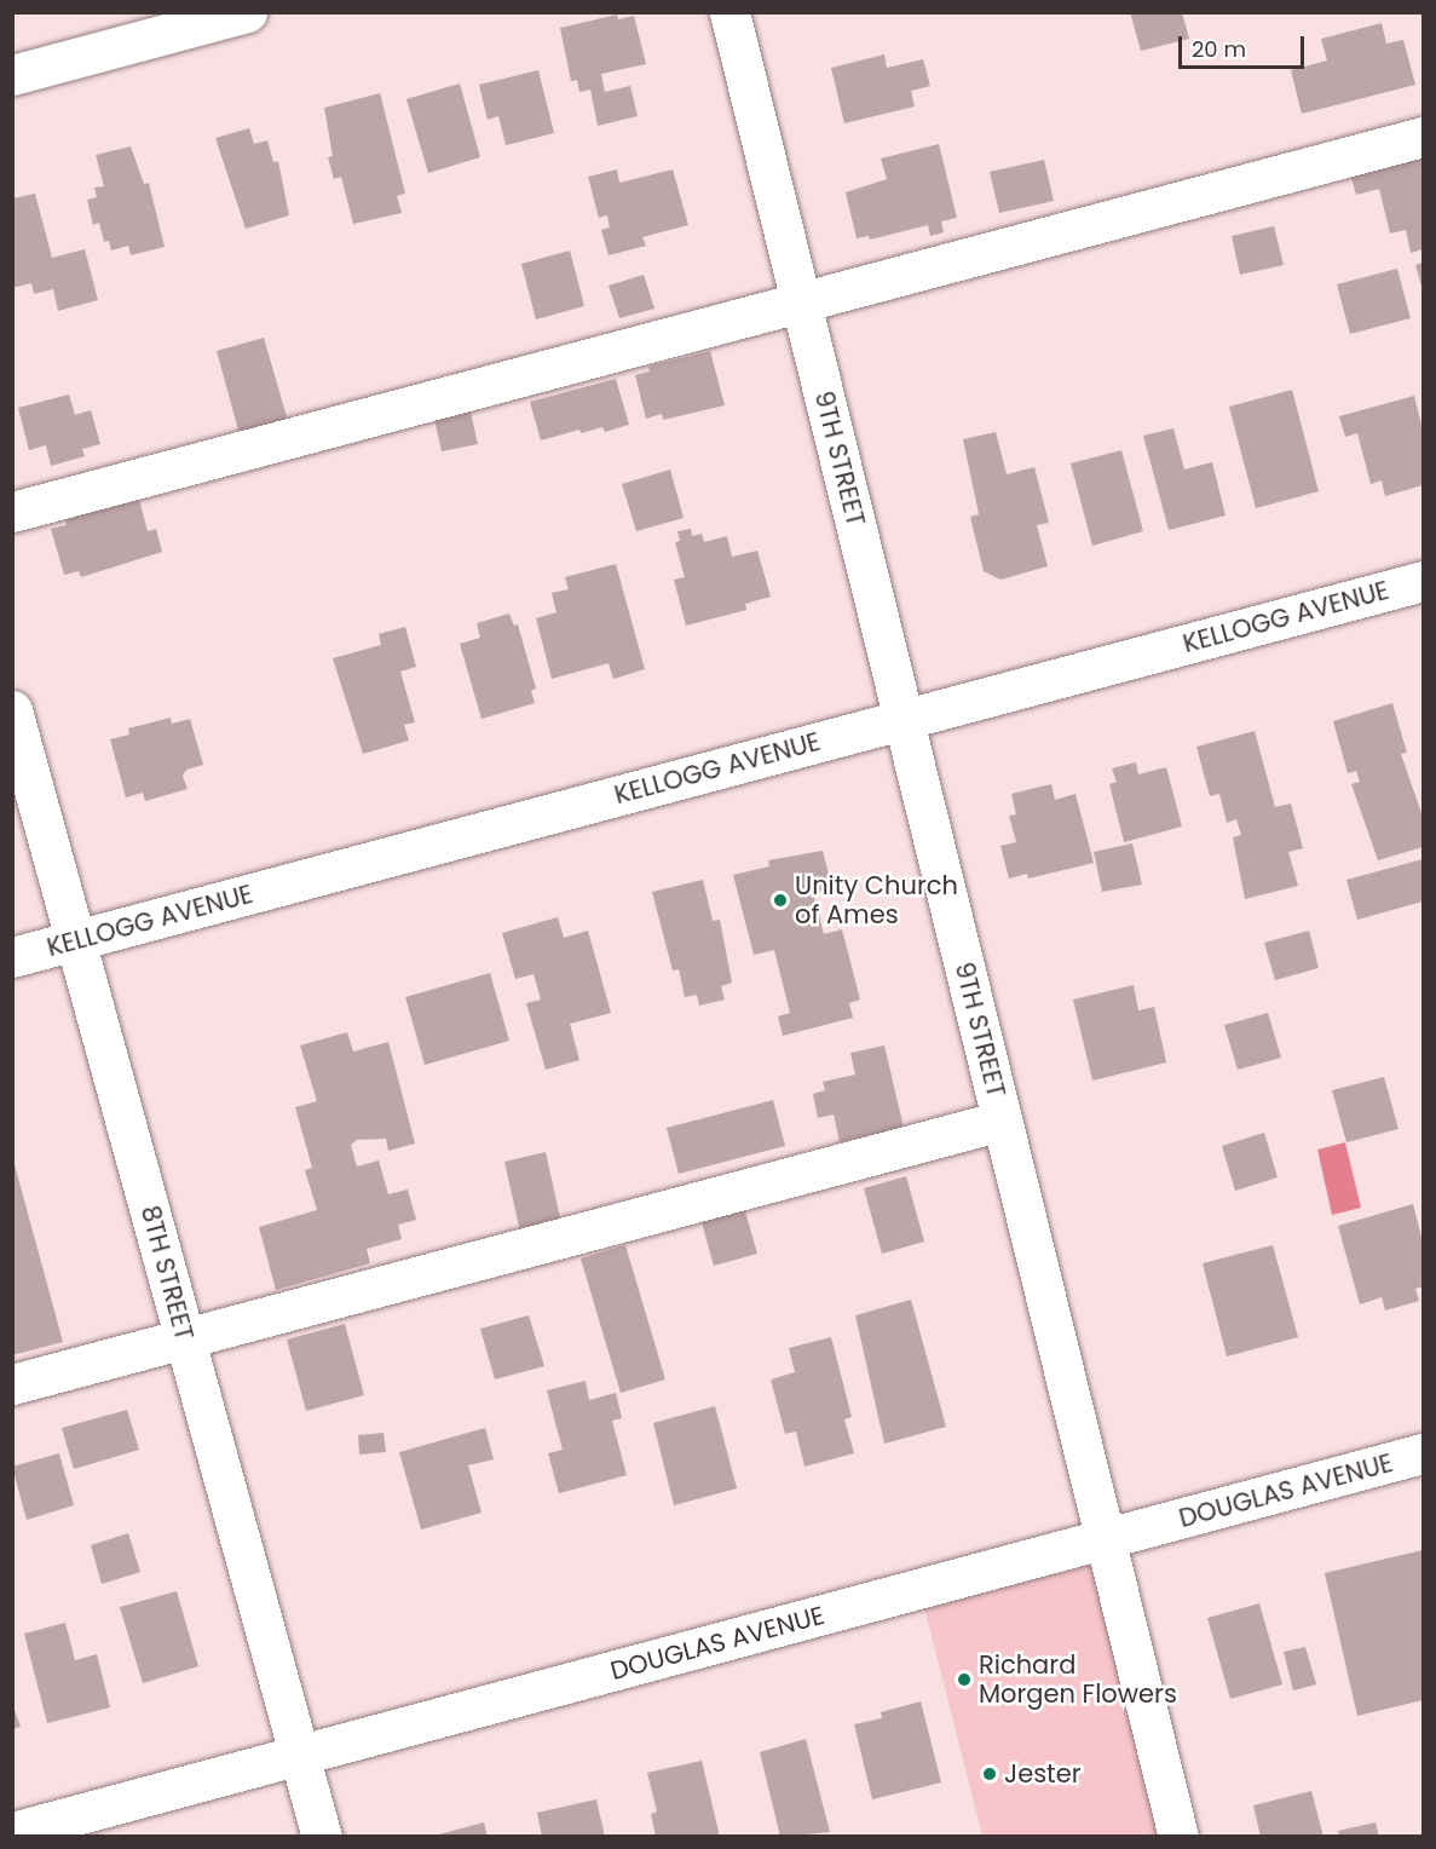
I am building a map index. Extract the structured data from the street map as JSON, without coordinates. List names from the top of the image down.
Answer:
{
  "streets": {
    "street": [
      "9TH STREET",
      "KELLOGG AVENUE",
      "8TH STREET",
      "DOUGLAS AVENUE"
    ]
  },
  "crossings": [
    ["9TH STREET", "KELLOGG AVENUE"],
    ["9TH STREET", "DOUGLAS AVENUE"],
    ["KELLOGG AVENUE", "8TH STREET"],
    ["8TH STREET", "DOUGLAS AVENUE"]
  ],
  "places": ["Unity Church of Ames", "Richard Morgen Flowers", "Jester"],
  "scale_bar": "20 m"
}
